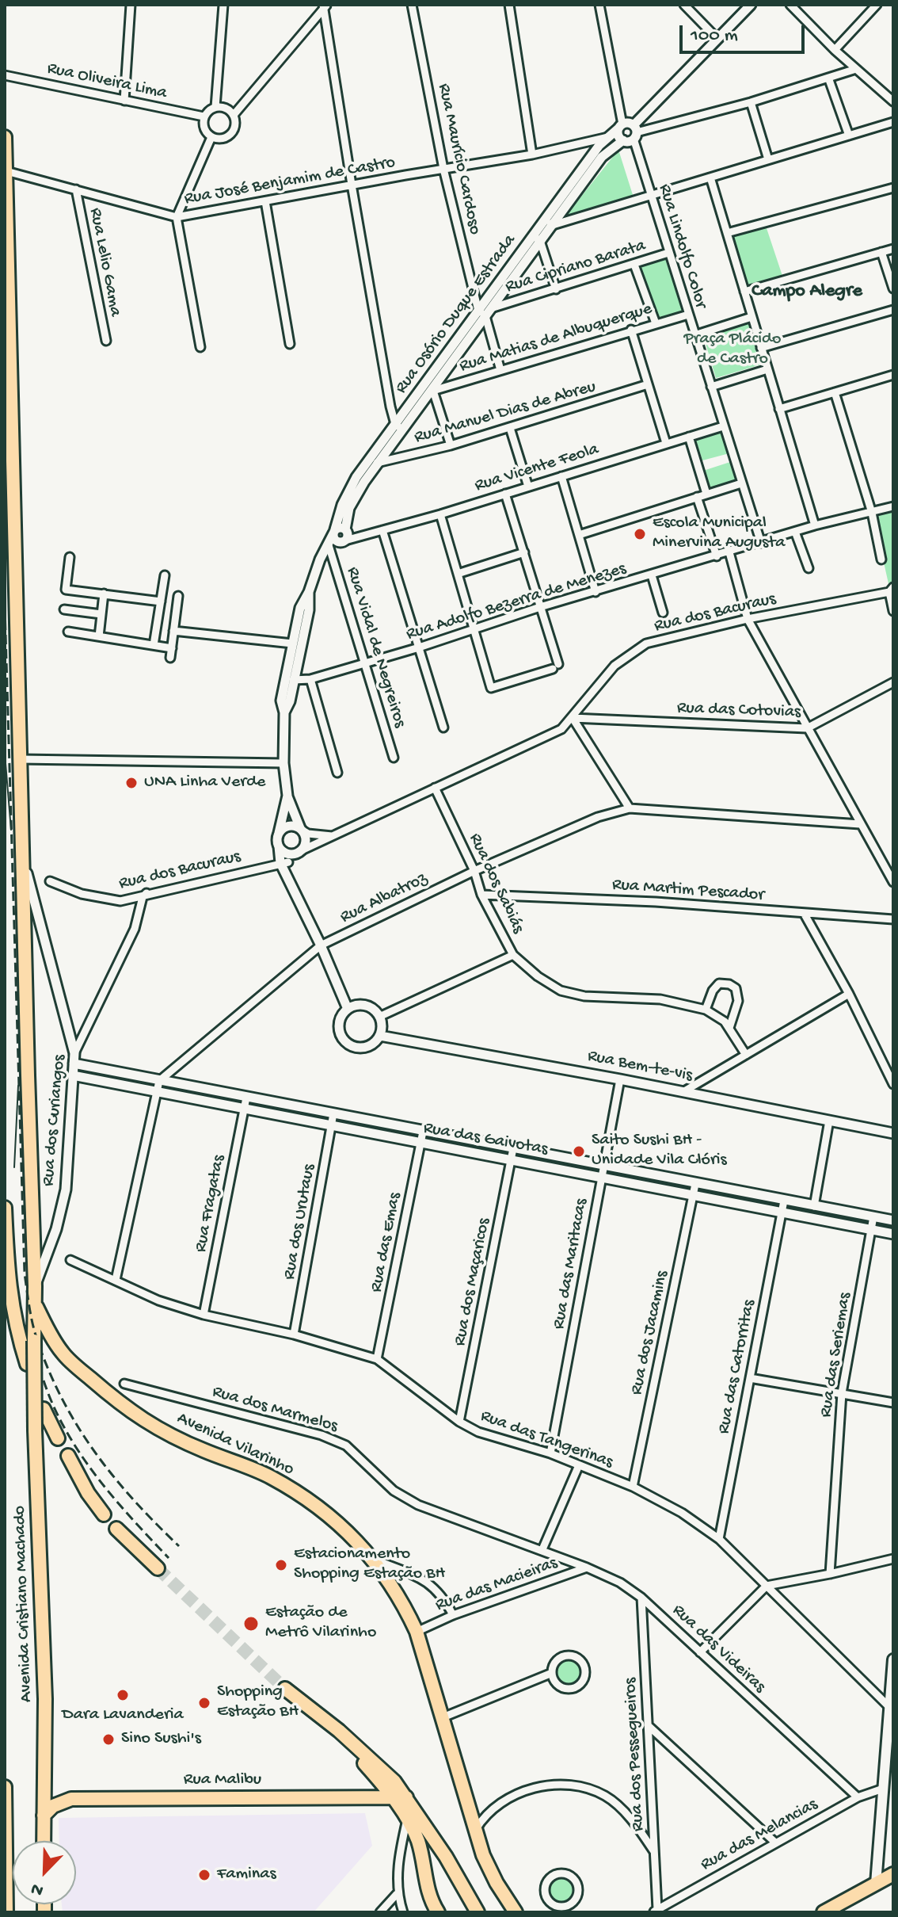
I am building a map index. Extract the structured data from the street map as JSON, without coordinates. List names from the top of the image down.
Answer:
{
  "streets": {
    "highway": ["Avenida Vilarinho", "Avenida Cristiano Machado", "Rua Malibu"],
    "street": [
      "Rua Oliveira Lima",
      "Rua Maurício Cardoso",
      "Rua José Benjamim de Castro",
      "Rua Lindolfo Color",
      "Rua Lelio Gama",
      "Rua Cipriano Barata",
      "Rua Osório Duque Estrada",
      "Rua Matias de Albuquerque",
      "Rua Manuel Dias de Abreu",
      "Rua Vicente Feola",
      "Rua Adolfo Bezerra de Menezes",
      "Rua dos Bacuraus",
      "Rua Vidal de Negreiros",
      "Rua das Cotovias",
      "Rua dos Sabiás",
      "Rua Martim Pescador",
      "Rua Albatroz",
      "Rua Bem-te-vis",
      "Rua dos Curiangos",
      "Rua das Gaivotas",
      "Rua Fragatas",
      "Rua dos Urutaus",
      "Rua das Emas",
      "Rua das Maritacas",
      "Rua dos Maçaricos",
      "Rua dos Jacamins",
      "Rua das Seriemas",
      "Rua das Catorritas",
      "Rua dos Marmelos",
      "Rua das Tangerinas",
      "Rua das Macieiras",
      "Rua das Videiras",
      "Rua dos Pessegueiros",
      "Rua das Melancias"
    ]
  },
  "crossings": [
    ["Rua Maurício Cardoso", "Rua José Benjamim de Castro"],
    ["Rua Maurício Cardoso", "Rua Cipriano Barata"],
    ["Rua Maurício Cardoso", "Rua Osório Duque Estrada"],
    ["Rua Maurício Cardoso", "Rua Matias de Albuquerque"],
    ["Rua José Benjamim de Castro", "Rua Lelio Gama"],
    ["Rua José Benjamim de Castro", "Rua Osório Duque Estrada"],
    ["Rua José Benjamim de Castro", "Avenida Cristiano Machado"],
    ["Rua Lindolfo Color", "Rua Cipriano Barata"],
    ["Rua Lindolfo Color", "Rua Osório Duque Estrada"],
    ["Rua Lindolfo Color", "Rua Matias de Albuquerque"],
    ["Rua Lindolfo Color", "Rua Vicente Feola"],
    ["Rua Lindolfo Color", "Rua Adolfo Bezerra de Menezes"],
    ["Rua Cipriano Barata", "Rua Osório Duque Estrada"],
    ["Rua Osório Duque Estrada", "Rua Matias de Albuquerque"],
    ["Rua Osório Duque Estrada", "Rua Manuel Dias de Abreu"],
    ["Rua Osório Duque Estrada", "Rua Vicente Feola"],
    ["Rua Osório Duque Estrada", "Rua Adolfo Bezerra de Menezes"],
    ["Rua Osório Duque Estrada", "Rua dos Bacuraus"],
    ["Rua Osório Duque Estrada", "Rua Vidal de Negreiros"],
    ["Rua Adolfo Bezerra de Menezes", "Rua Vidal de Negreiros"],
    ["Rua dos Bacuraus", "Rua das Cotovias"],
    ["Rua dos Bacuraus", "Rua dos Sabiás"],
    ["Rua dos Bacuraus", "Rua dos Curiangos"],
    ["Rua dos Sabiás", "Rua Martim Pescador"],
    ["Rua dos Sabiás", "Rua Albatroz"],
    ["Rua Albatroz", "Rua das Gaivotas"],
    ["Rua Bem-te-vis", "Rua das Maritacas"],
    ["Rua dos Curiangos", "Rua das Gaivotas"],
    ["Rua dos Curiangos", "Avenida Cristiano Machado"],
    ["Rua das Gaivotas", "Rua Fragatas"],
    ["Rua das Gaivotas", "Rua dos Urutaus"],
    ["Rua das Gaivotas", "Rua das Emas"],
    ["Rua das Gaivotas", "Rua das Maritacas"],
    ["Rua das Gaivotas", "Rua dos Maçaricos"],
    ["Rua das Gaivotas", "Rua dos Jacamins"],
    ["Rua das Gaivotas", "Rua das Seriemas"],
    ["Rua das Gaivotas", "Rua das Catorritas"],
    ["Rua Fragatas", "Rua das Tangerinas"],
    ["Rua dos Urutaus", "Rua das Tangerinas"],
    ["Rua das Emas", "Rua das Tangerinas"],
    ["Rua das Maritacas", "Rua das Tangerinas"],
    ["Rua dos Maçaricos", "Rua das Tangerinas"],
    ["Rua dos Jacamins", "Rua das Tangerinas"],
    ["Rua das Catorritas", "Rua das Tangerinas"],
    ["Rua dos Marmelos", "Rua das Videiras"],
    ["Avenida Vilarinho", "Rua das Macieiras"],
    ["Avenida Vilarinho", "Avenida Cristiano Machado"],
    ["Rua das Macieiras", "Rua das Videiras"],
    ["Avenida Cristiano Machado", "Rua Malibu"],
    ["Rua das Videiras", "Rua dos Pessegueiros"],
    ["Rua das Videiras", "Rua das Melancias"],
    ["Rua dos Pessegueiros", "Rua das Melancias"]
  ],
  "districts": ["Campo Alegre"],
  "parks": ["Praça Plácido de Castro"],
  "places": [
    "Escola Municipal Minervina Augusta",
    "UNA Linha Verde",
    "Saito Sushi BH - Unidade Vila Clóris",
    "Estacionamento Shopping Estação BH",
    "Estação de Metrô Vilarinho",
    "Dara Lavanderia",
    "Shopping Estação BH",
    "Sino Sushi's",
    "Faminas"
  ],
  "scale_bar": "100 m",
  "north": "bottom left"
}
